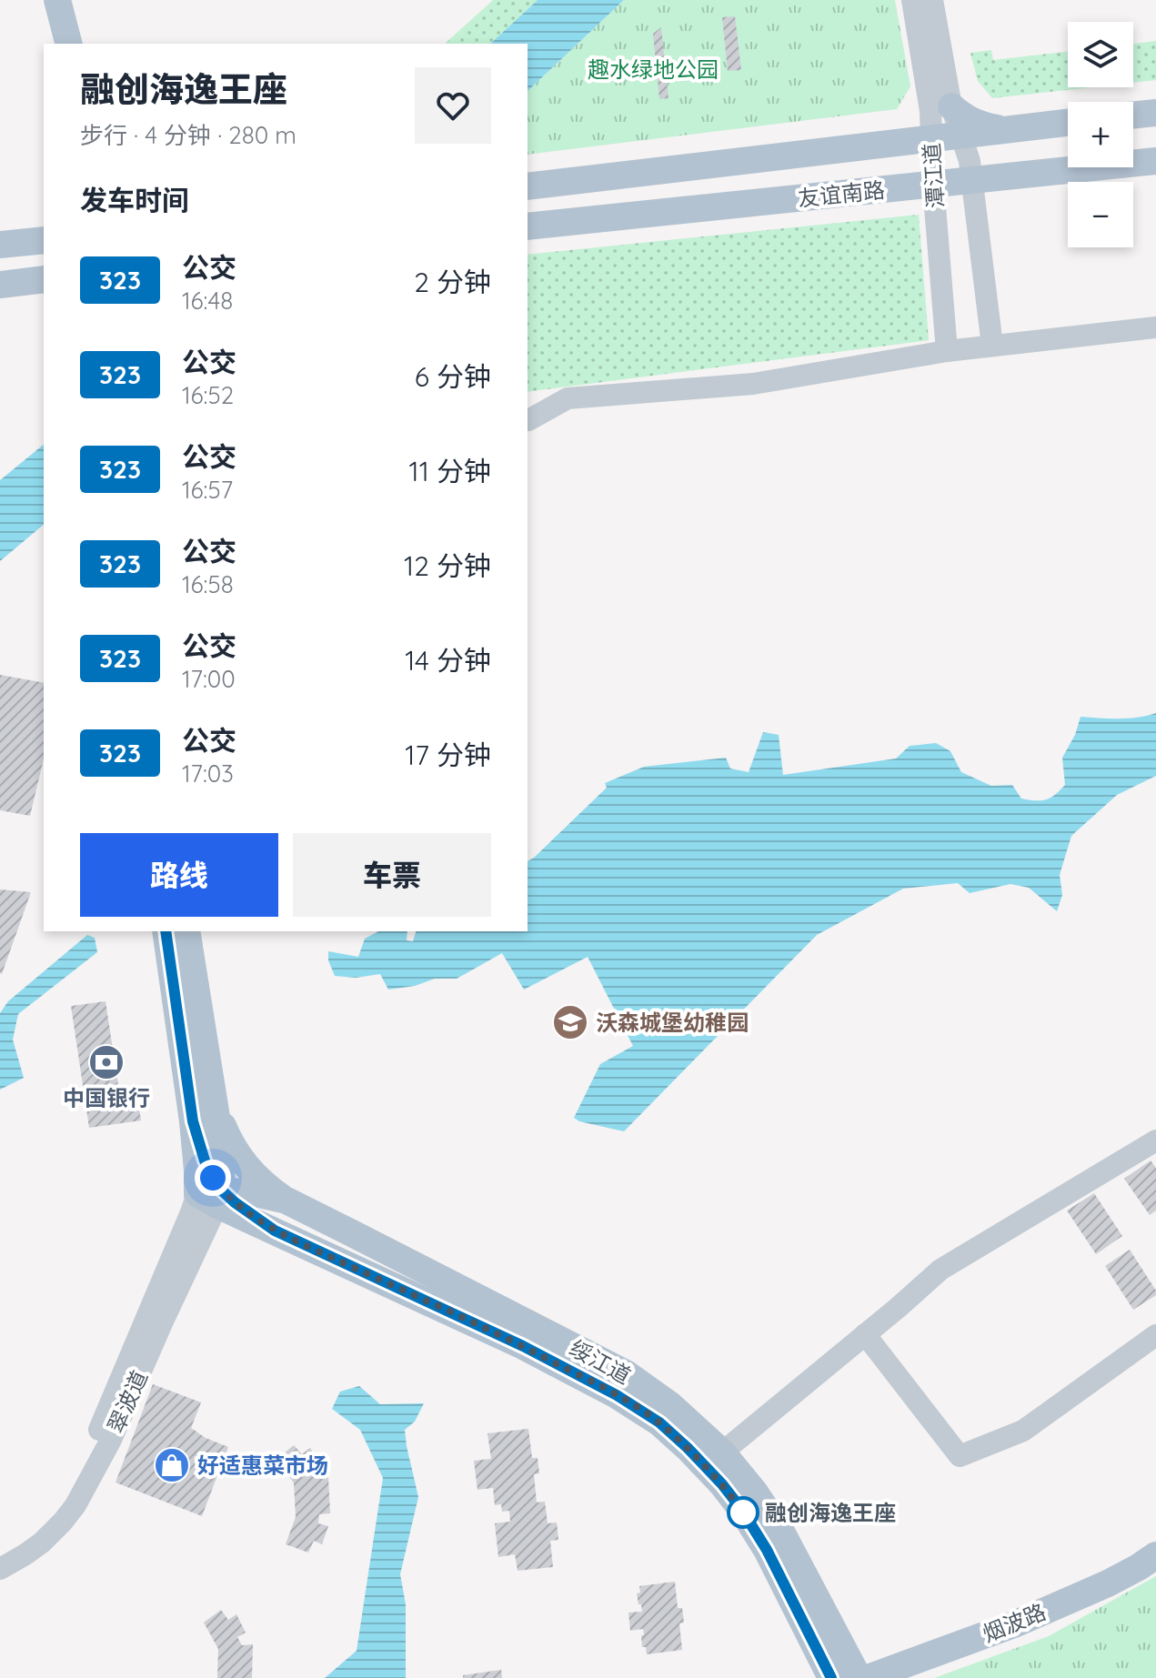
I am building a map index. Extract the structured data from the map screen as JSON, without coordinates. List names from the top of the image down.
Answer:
{
  "streets": {
    "main road": ["友谊南路", "绥江道", "烟波路"],
    "street": ["潭江道", "翠波道"]
  },
  "crossings": [
    ["潭江道", "友谊南路"],
    ["绥江道", "翠波道"]
  ],
  "parks": ["趣水绿地公园"],
  "places": {
    "school or university": ["沃森城堡幼稚园"],
    "bank": ["中国银行"],
    "shop": ["好适惠菜市场"],
    "other": ["融创海逸王座"]
  },
  "lines": ["bus line 323"],
  "page": {
    "map_buttons": ["+", "−"],
    "heading": [
      ["融创海逸王座", "步行 · 4 分钟 · 280 m"],
      "发车时间"
    ],
    "list": [
      {
        "mark": "323",
        "name": "公交",
        "note": "16:48",
        "value": "2 分钟"
      },
      {
        "mark": "323",
        "name": "公交",
        "note": "16:52",
        "value": "6 分钟"
      },
      {
        "mark": "323",
        "name": "公交",
        "note": "16:57",
        "value": "11 分钟"
      },
      {
        "mark": "323",
        "name": "公交",
        "note": "16:58",
        "value": "12 分钟"
      },
      {
        "mark": "323",
        "name": "公交",
        "note": "17:00",
        "value": "14 分钟"
      },
      {
        "mark": "323",
        "name": "公交",
        "note": "17:03",
        "value": "17 分钟"
      }
    ],
    "buttons": ["路线", "车票"]
  }
}
